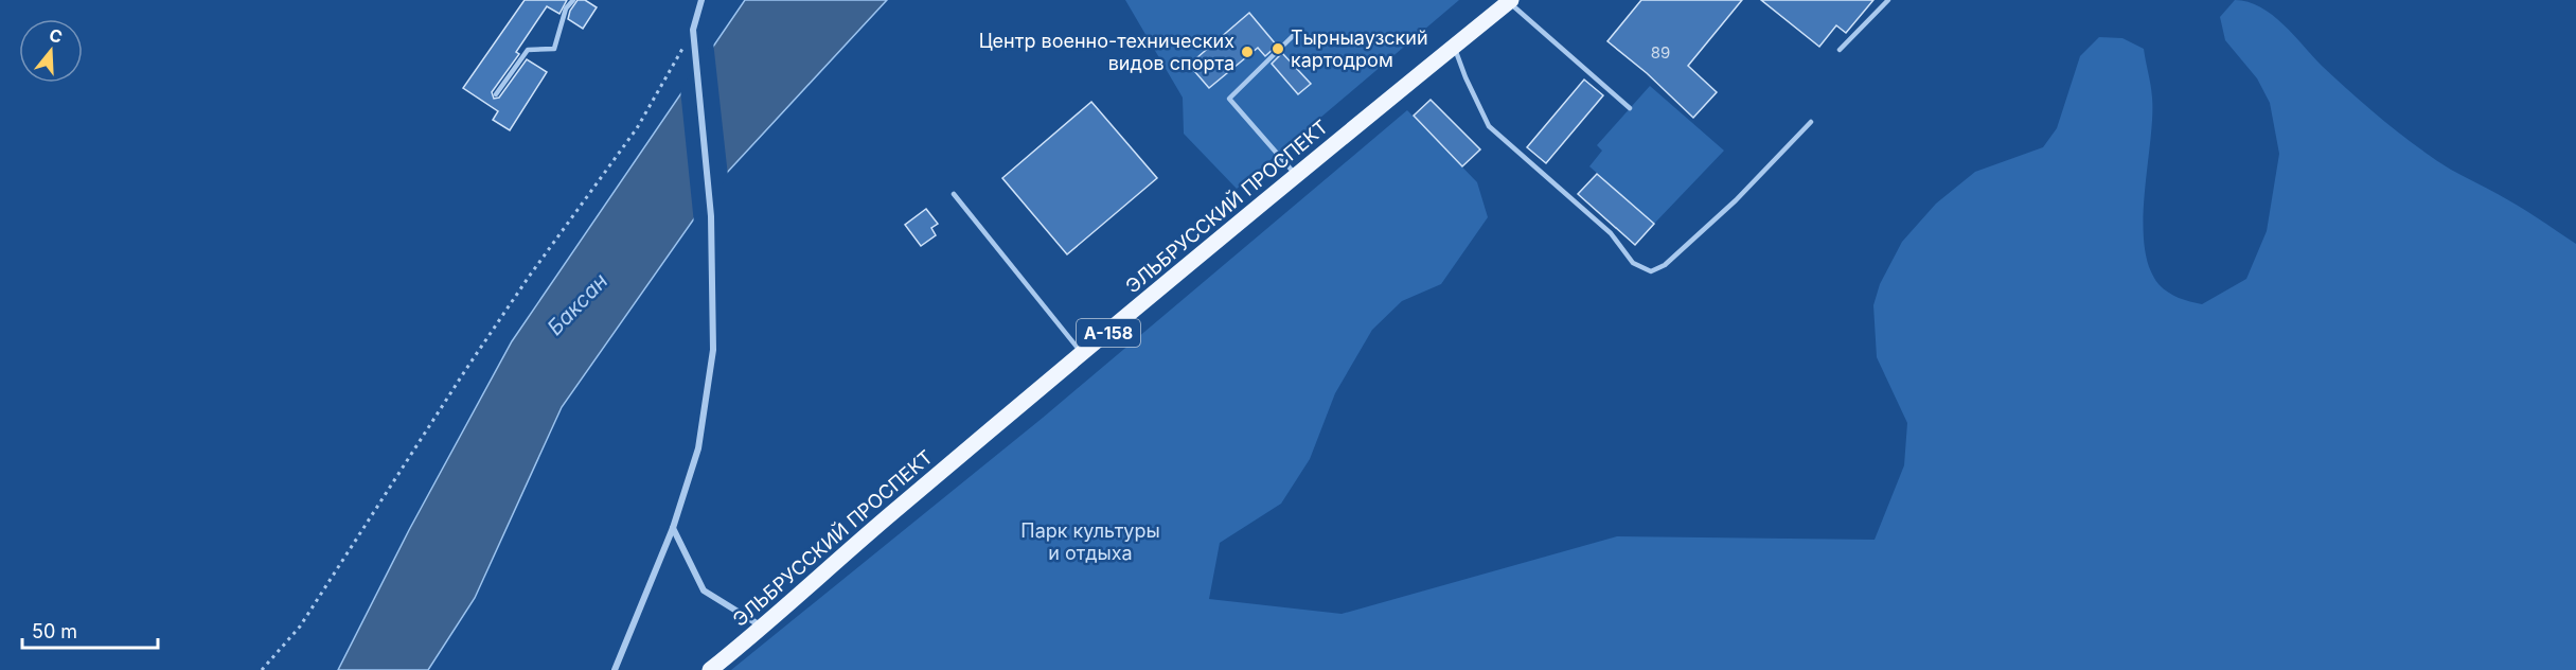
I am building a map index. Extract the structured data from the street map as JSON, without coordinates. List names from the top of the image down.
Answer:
{
  "streets": {
    "main road": ["ЭЛЬБРУССКИЙ ПРОСПЕКТ", "А-158"]
  },
  "water": ["Баксан"],
  "parks": ["Парк культуры и отдыха"],
  "places": ["Тырныаузский картодром", "Центр военно-технических видов спорта"],
  "house_numbers": ["89"],
  "scale_bar": "50 m",
  "north": "top"
}
